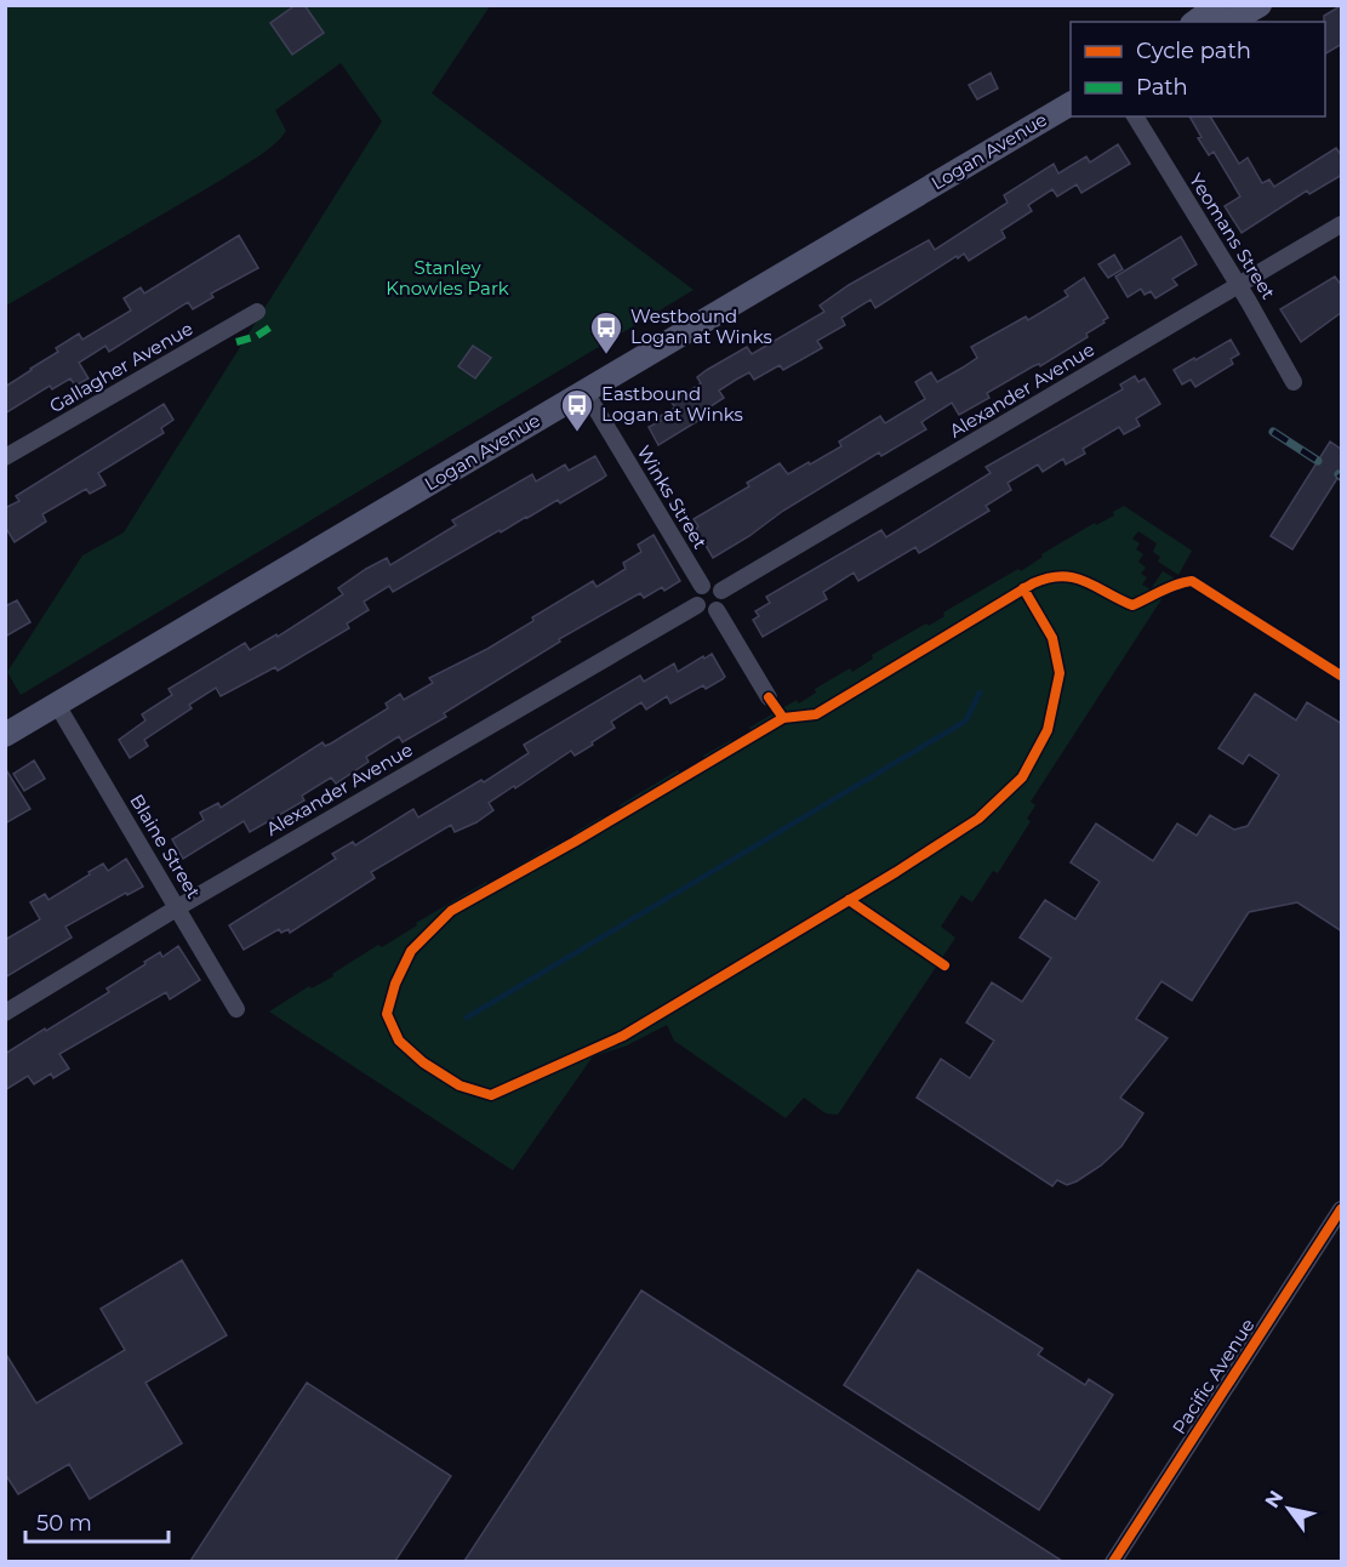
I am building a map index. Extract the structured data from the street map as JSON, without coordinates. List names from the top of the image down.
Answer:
{
  "streets": {
    "main road": ["Logan Avenue"],
    "street": [
      "Yeomans Street",
      "Gallagher Avenue",
      "Alexander Avenue",
      "Winks Street",
      "Blaine Street",
      "Pacific Avenue"
    ]
  },
  "crossings": [
    ["Logan Avenue", "Winks Street"],
    ["Logan Avenue", "Blaine Street"],
    ["Yeomans Street", "Alexander Avenue"],
    ["Alexander Avenue", "Winks Street"],
    ["Alexander Avenue", "Blaine Street"]
  ],
  "parks": ["Stanley Knowles Park"],
  "places": {
    "bus stop": ["Westbound Logan at Winks", "Eastbound Logan at Winks"]
  },
  "legend": ["Cycle path", "Path"],
  "scale_bar": "50 m",
  "north": "top left"
}
